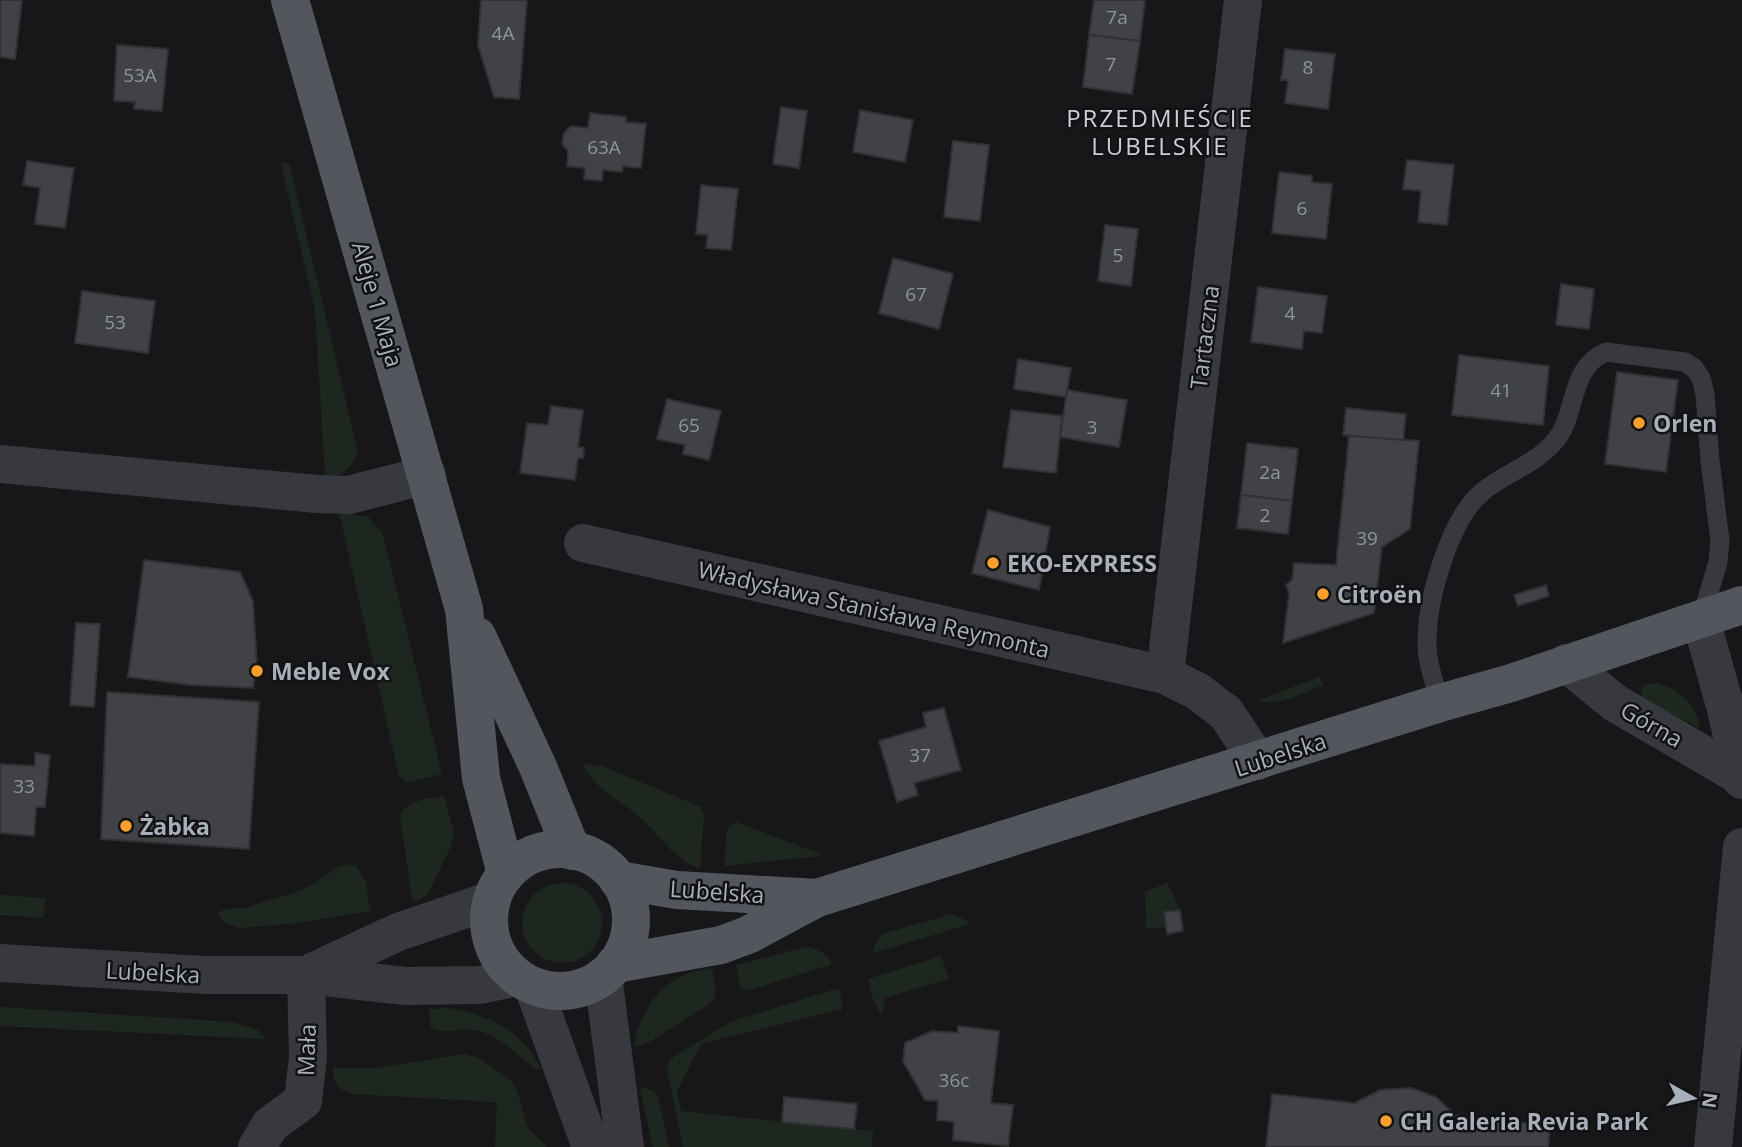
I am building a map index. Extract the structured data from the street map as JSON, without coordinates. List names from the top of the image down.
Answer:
{
  "streets": {
    "main road": ["Aleje 1 Maja", "Lubelska"],
    "street": [
      "Tartaczna",
      "Władysława Stanisława Reymonta",
      "Górna",
      "Mała"
    ]
  },
  "crossings": [
    ["Aleje 1 Maja", "Lubelska"],
    ["Tartaczna", "Władysława Stanisława Reymonta"],
    ["Władysława Stanisława Reymonta", "Lubelska"],
    ["Górna", "Lubelska"],
    ["Lubelska", "Mała"]
  ],
  "districts": ["PRZEDMIEŚCIE LUBELSKIE"],
  "places": [
    "Orlen",
    "EKO-EXPRESS",
    "Citroën",
    "Meble Vox",
    "Żabka",
    "CH Galeria Revia Park"
  ],
  "house_numbers": [
    "7a",
    "4A",
    "7",
    "8",
    "53A",
    "63A",
    "6",
    "5",
    "67",
    "4",
    "53",
    "41",
    "65",
    "3",
    "2a",
    "2",
    "39",
    "37",
    "33",
    "36c"
  ],
  "north": "right"
}
